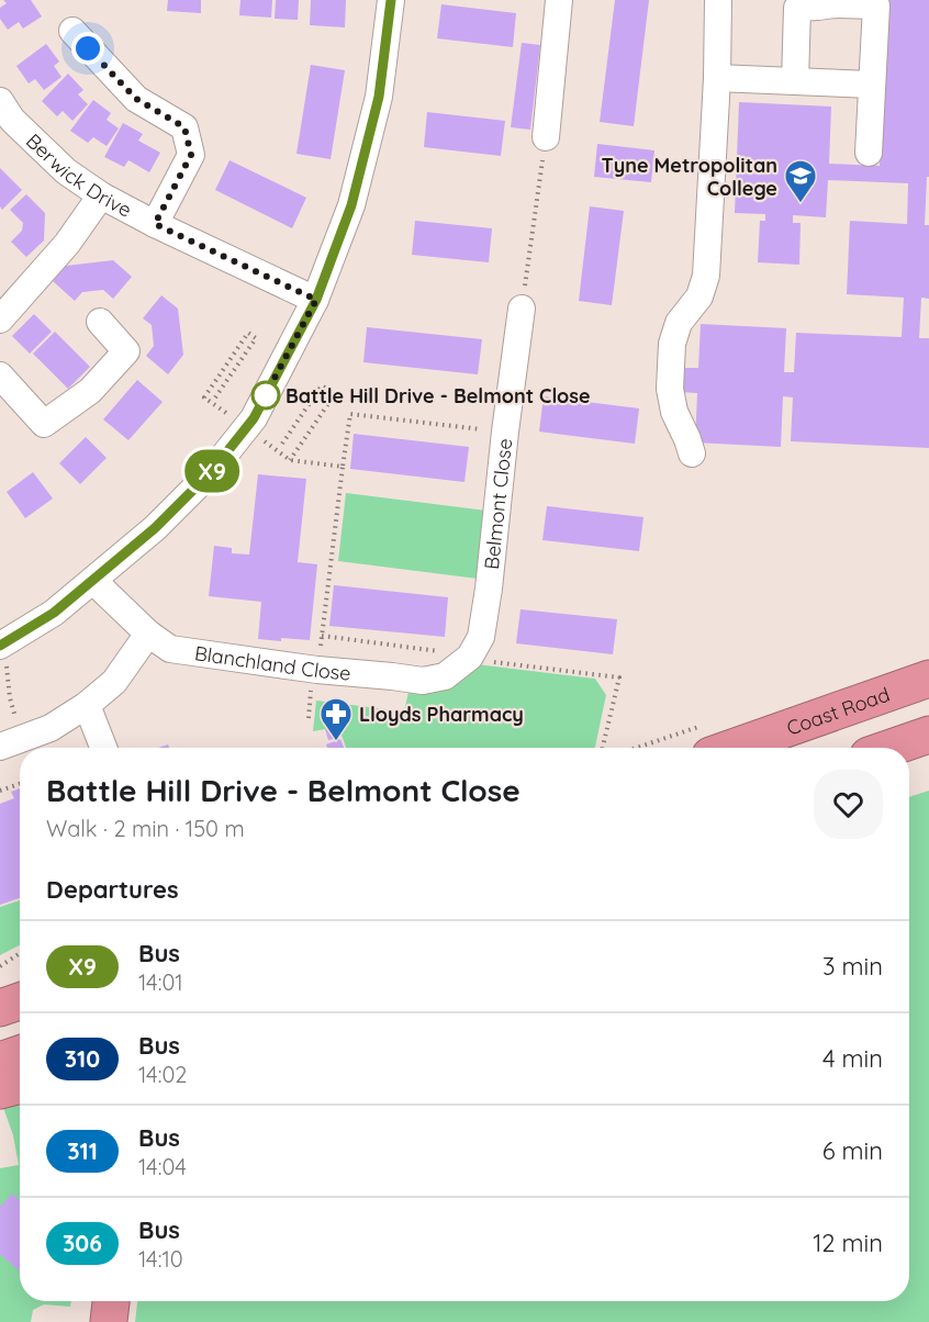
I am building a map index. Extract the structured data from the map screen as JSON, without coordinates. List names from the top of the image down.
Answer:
{
  "streets": {
    "highway": ["Coast Road"],
    "street": ["Berwick Drive", "Belmont Close", "Blanchland Close"]
  },
  "crossings": [
    ["Belmont Close", "Blanchland Close"]
  ],
  "places": {
    "school or university": ["Tyne Metropolitan College"],
    "other": ["Battle Hill Drive - Belmont Close"],
    "pharmacy": ["Lloyds Pharmacy"]
  },
  "lines": ["bus line X9"],
  "page": {
    "on_map": "X9",
    "heading": [
      ["Battle Hill Drive - Belmont Close", "Walk · 2 min · 150 m"],
      "Departures"
    ],
    "list": [
      {
        "mark": "X9",
        "name": "Bus",
        "note": "14:01",
        "value": "3 min"
      },
      {
        "mark": "310",
        "name": "Bus",
        "note": "14:02",
        "value": "4 min"
      },
      {
        "mark": "311",
        "name": "Bus",
        "note": "14:04",
        "value": "6 min"
      },
      {
        "mark": "306",
        "name": "Bus",
        "note": "14:10",
        "value": "12 min"
      }
    ]
  }
}
